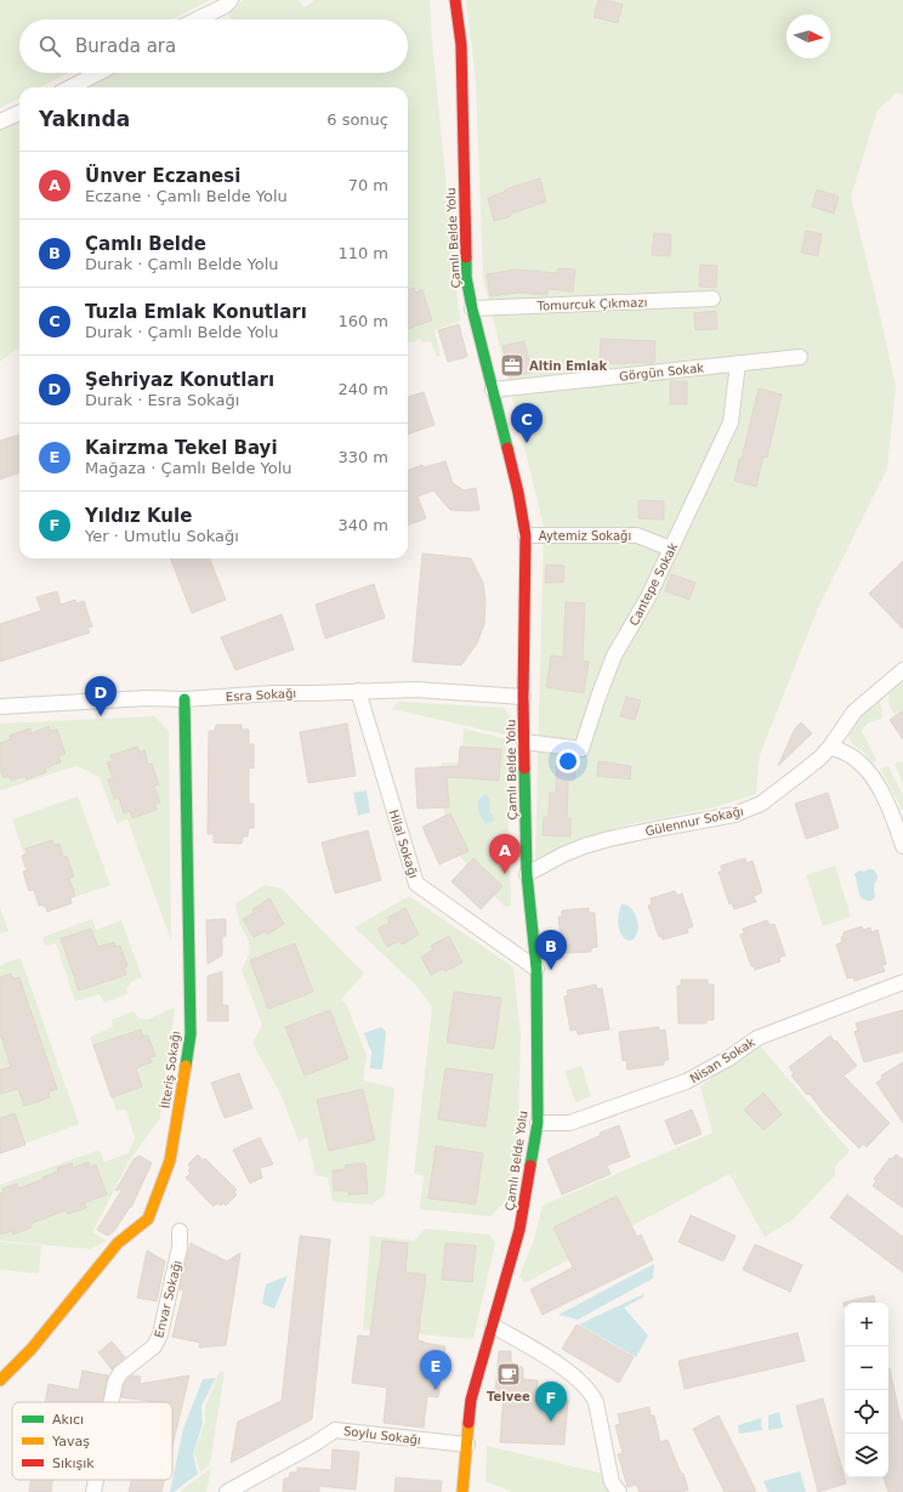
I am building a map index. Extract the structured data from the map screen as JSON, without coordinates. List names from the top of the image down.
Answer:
{
  "streets": {
    "street": [
      "Çamlı Belde Yolu",
      "Tomurcuk Çıkmazı",
      "Görgün Sokak",
      "Aytemiz Sokağı",
      "Cantepe Sokak",
      "Esra Sokağı",
      "Gülennur Sokağı",
      "Hilal Sokağı",
      "Nisan Sokak",
      "İlteriş Sokağı",
      "Envar Sokağı",
      "Soylu Sokağı"
    ]
  },
  "crossings": [
    ["Çamlı Belde Yolu", "Tomurcuk Çıkmazı"],
    ["Çamlı Belde Yolu", "Görgün Sokak"],
    ["Çamlı Belde Yolu", "Aytemiz Sokağı"],
    ["Çamlı Belde Yolu", "Cantepe Sokak"],
    ["Çamlı Belde Yolu", "Esra Sokağı"],
    ["Çamlı Belde Yolu", "Gülennur Sokağı"],
    ["Çamlı Belde Yolu", "Hilal Sokağı"],
    ["Çamlı Belde Yolu", "Nisan Sokak"],
    ["Çamlı Belde Yolu", "Soylu Sokağı"],
    ["Görgün Sokak", "Cantepe Sokak"],
    ["Aytemiz Sokağı", "Cantepe Sokak"],
    ["Esra Sokağı", "Hilal Sokağı"],
    ["Esra Sokağı", "İlteriş Sokağı"]
  ],
  "places": {
    "office": ["Altin Emlak"],
    "cafe": ["Telvee"]
  },
  "legend": ["Akıcı", "Yavaş", "Sıkışık"],
  "north": "right",
  "page": {
    "search": "Burada ara",
    "heading": ["Yakında", "6 sonuç"],
    "list": [
      {
        "mark": "A",
        "name": "Ünver Eczanesi",
        "note": "Eczane · Çamlı Belde Yolu",
        "value": "70 m"
      },
      {
        "mark": "B",
        "name": "Çamlı Belde",
        "note": "Durak · Çamlı Belde Yolu",
        "value": "110 m"
      },
      {
        "mark": "C",
        "name": "Tuzla Emlak Konutları",
        "note": "Durak · Çamlı Belde Yolu",
        "value": "160 m"
      },
      {
        "mark": "D",
        "name": "Şehriyaz Konutları",
        "note": "Durak · Esra Sokağı",
        "value": "240 m"
      },
      {
        "mark": "E",
        "name": "Kairzma Tekel Bayi",
        "note": "Mağaza · Çamlı Belde Yolu",
        "value": "330 m"
      },
      {
        "mark": "F",
        "name": "Yıldız Kule",
        "note": "Yer · Umutlu Sokağı",
        "value": "340 m"
      }
    ],
    "pins": [
      "C",
      "D",
      "A",
      "B",
      "E",
      "F"
    ],
    "map_buttons": ["+", "−"]
  }
}
